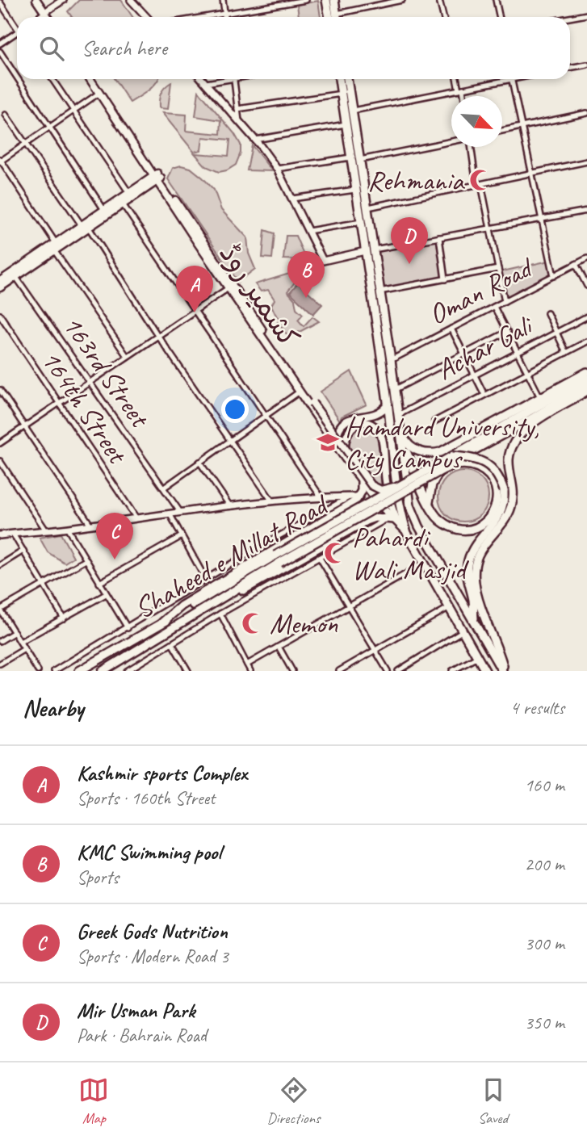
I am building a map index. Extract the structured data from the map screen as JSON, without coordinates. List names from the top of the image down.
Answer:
{
  "streets": {
    "main road": ["کشمیر روڈ", "Shaheed e Millat Road"],
    "street": [
      "Oman Road",
      "Achar Gali",
      "163rd Street",
      "164th Street"
    ]
  },
  "crossings": [
    ["کشمیر روڈ", "Shaheed e Millat Road"]
  ],
  "places": {
    "mosque": ["Rehmania", "Pahardi Wali Masjid", "Memon"],
    "school or university": ["Hamdard University, City Campus"]
  },
  "north": "bottom right",
  "page": {
    "search": "Search here",
    "pins": [
      "D",
      "B",
      "A",
      "C"
    ],
    "heading": ["Nearby", "4 results"],
    "list": [
      {
        "mark": "A",
        "name": "Kashmir sports Complex",
        "note": "Sports · 160th Street",
        "value": "160 m"
      },
      {
        "mark": "B",
        "name": "KMC Swimming pool",
        "note": "Sports",
        "value": "200 m"
      },
      {
        "mark": "C",
        "name": "Greek Gods Nutrition",
        "note": "Sports · Modern Road 3",
        "value": "300 m"
      },
      {
        "mark": "D",
        "name": "Mir Usman Park",
        "note": "Park · Bahrain Road",
        "value": "350 m"
      }
    ],
    "nav": ["Map", "Directions", "Saved"]
  }
}
